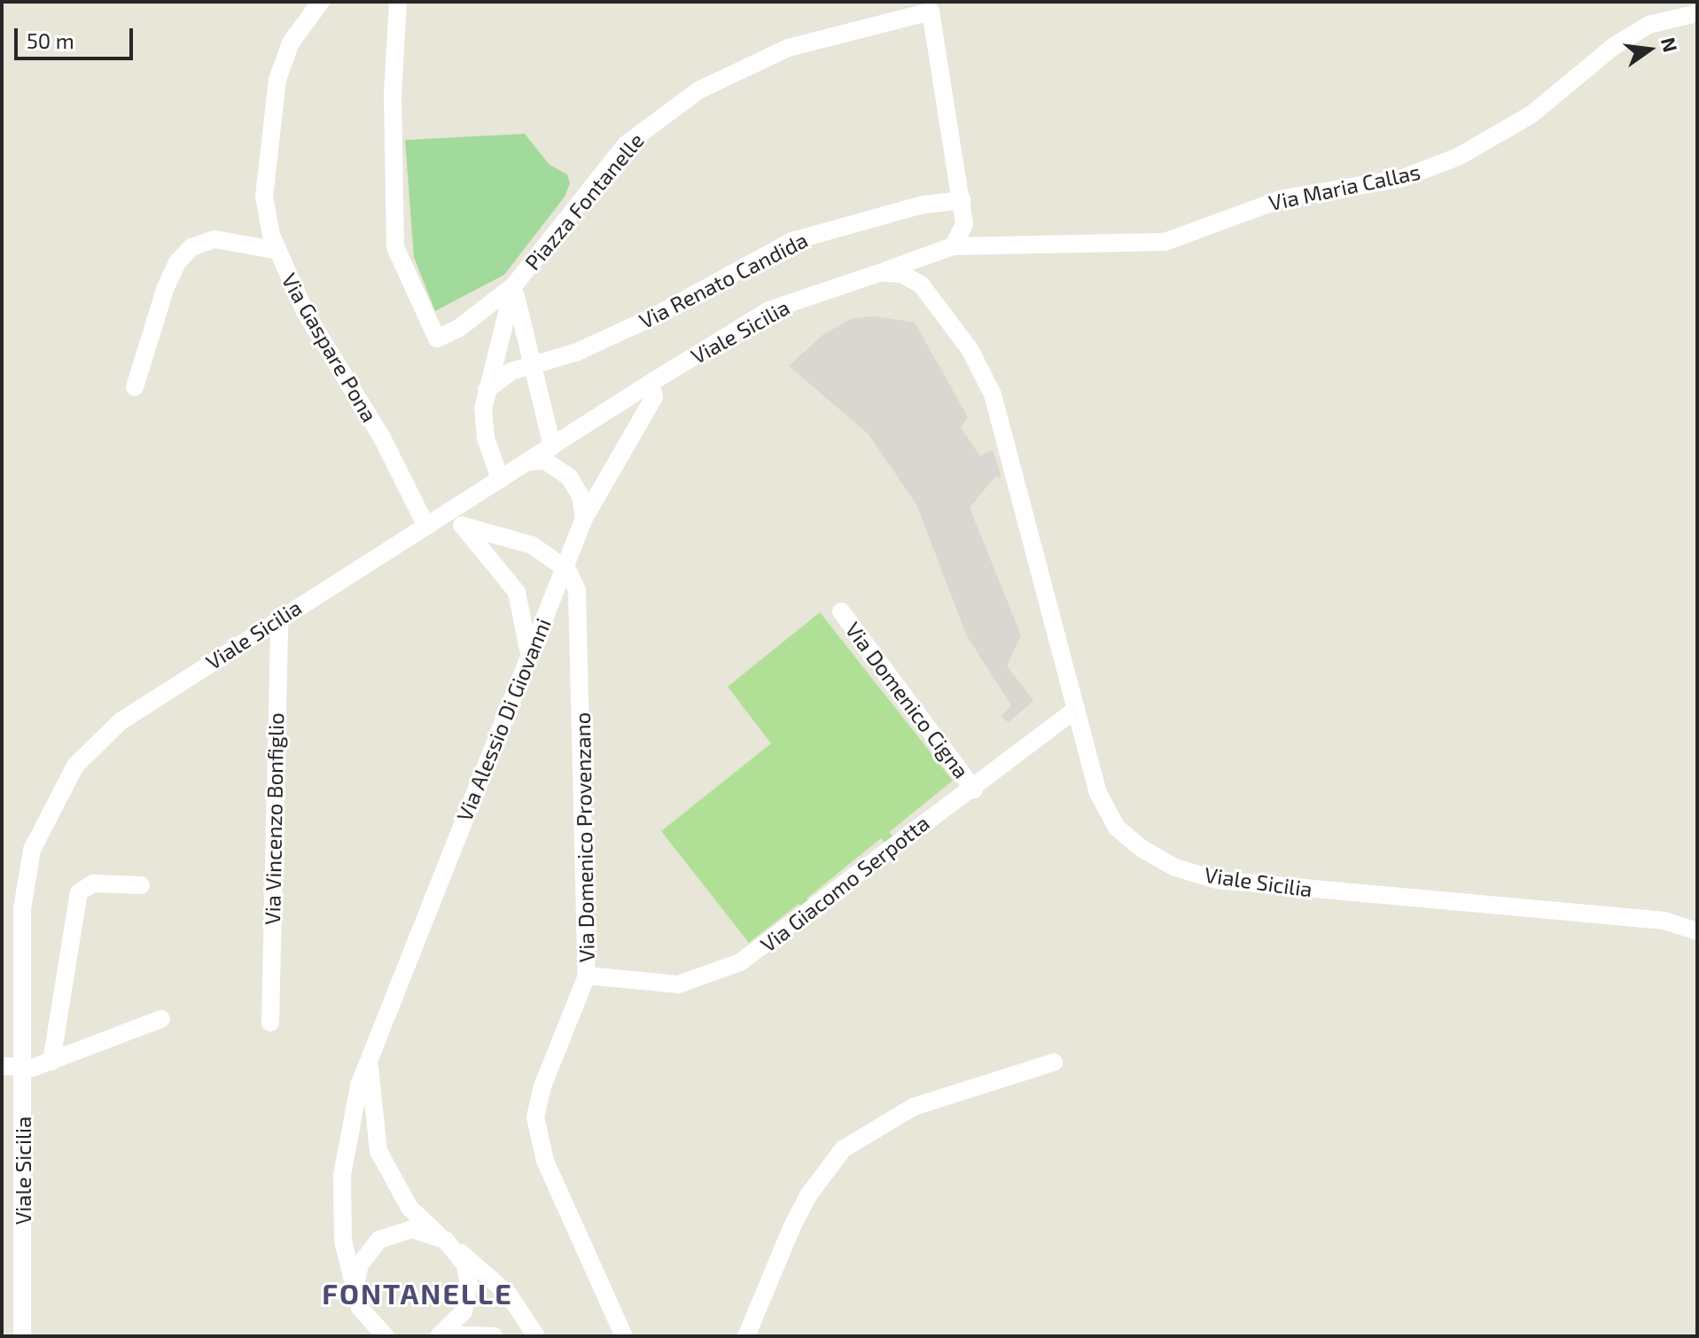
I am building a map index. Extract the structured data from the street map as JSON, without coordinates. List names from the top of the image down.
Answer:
{
  "streets": {
    "street": [
      "Via Maria Callas",
      "Piazza Fontanelle",
      "Via Renato Candida",
      "Viale Sicilia",
      "Via Gaspare Pona",
      "Via Domenico Cigna",
      "Via Alessio Di Giovanni",
      "Via Vincenzo Bonfiglio",
      "Via Domenico Provenzano",
      "Via Giacomo Serpotta"
    ]
  },
  "crossings": [
    ["Via Maria Callas", "Viale Sicilia"],
    ["Piazza Fontanelle", "Via Renato Candida"],
    ["Viale Sicilia", "Via Gaspare Pona"],
    ["Viale Sicilia", "Via Alessio Di Giovanni"],
    ["Viale Sicilia", "Via Vincenzo Bonfiglio"],
    ["Viale Sicilia", "Via Giacomo Serpotta"],
    ["Via Domenico Cigna", "Via Giacomo Serpotta"],
    ["Via Alessio Di Giovanni", "Via Domenico Provenzano"],
    ["Via Domenico Provenzano", "Via Giacomo Serpotta"]
  ],
  "districts": ["FONTANELLE"],
  "scale_bar": "50 m",
  "north": "right"
}
